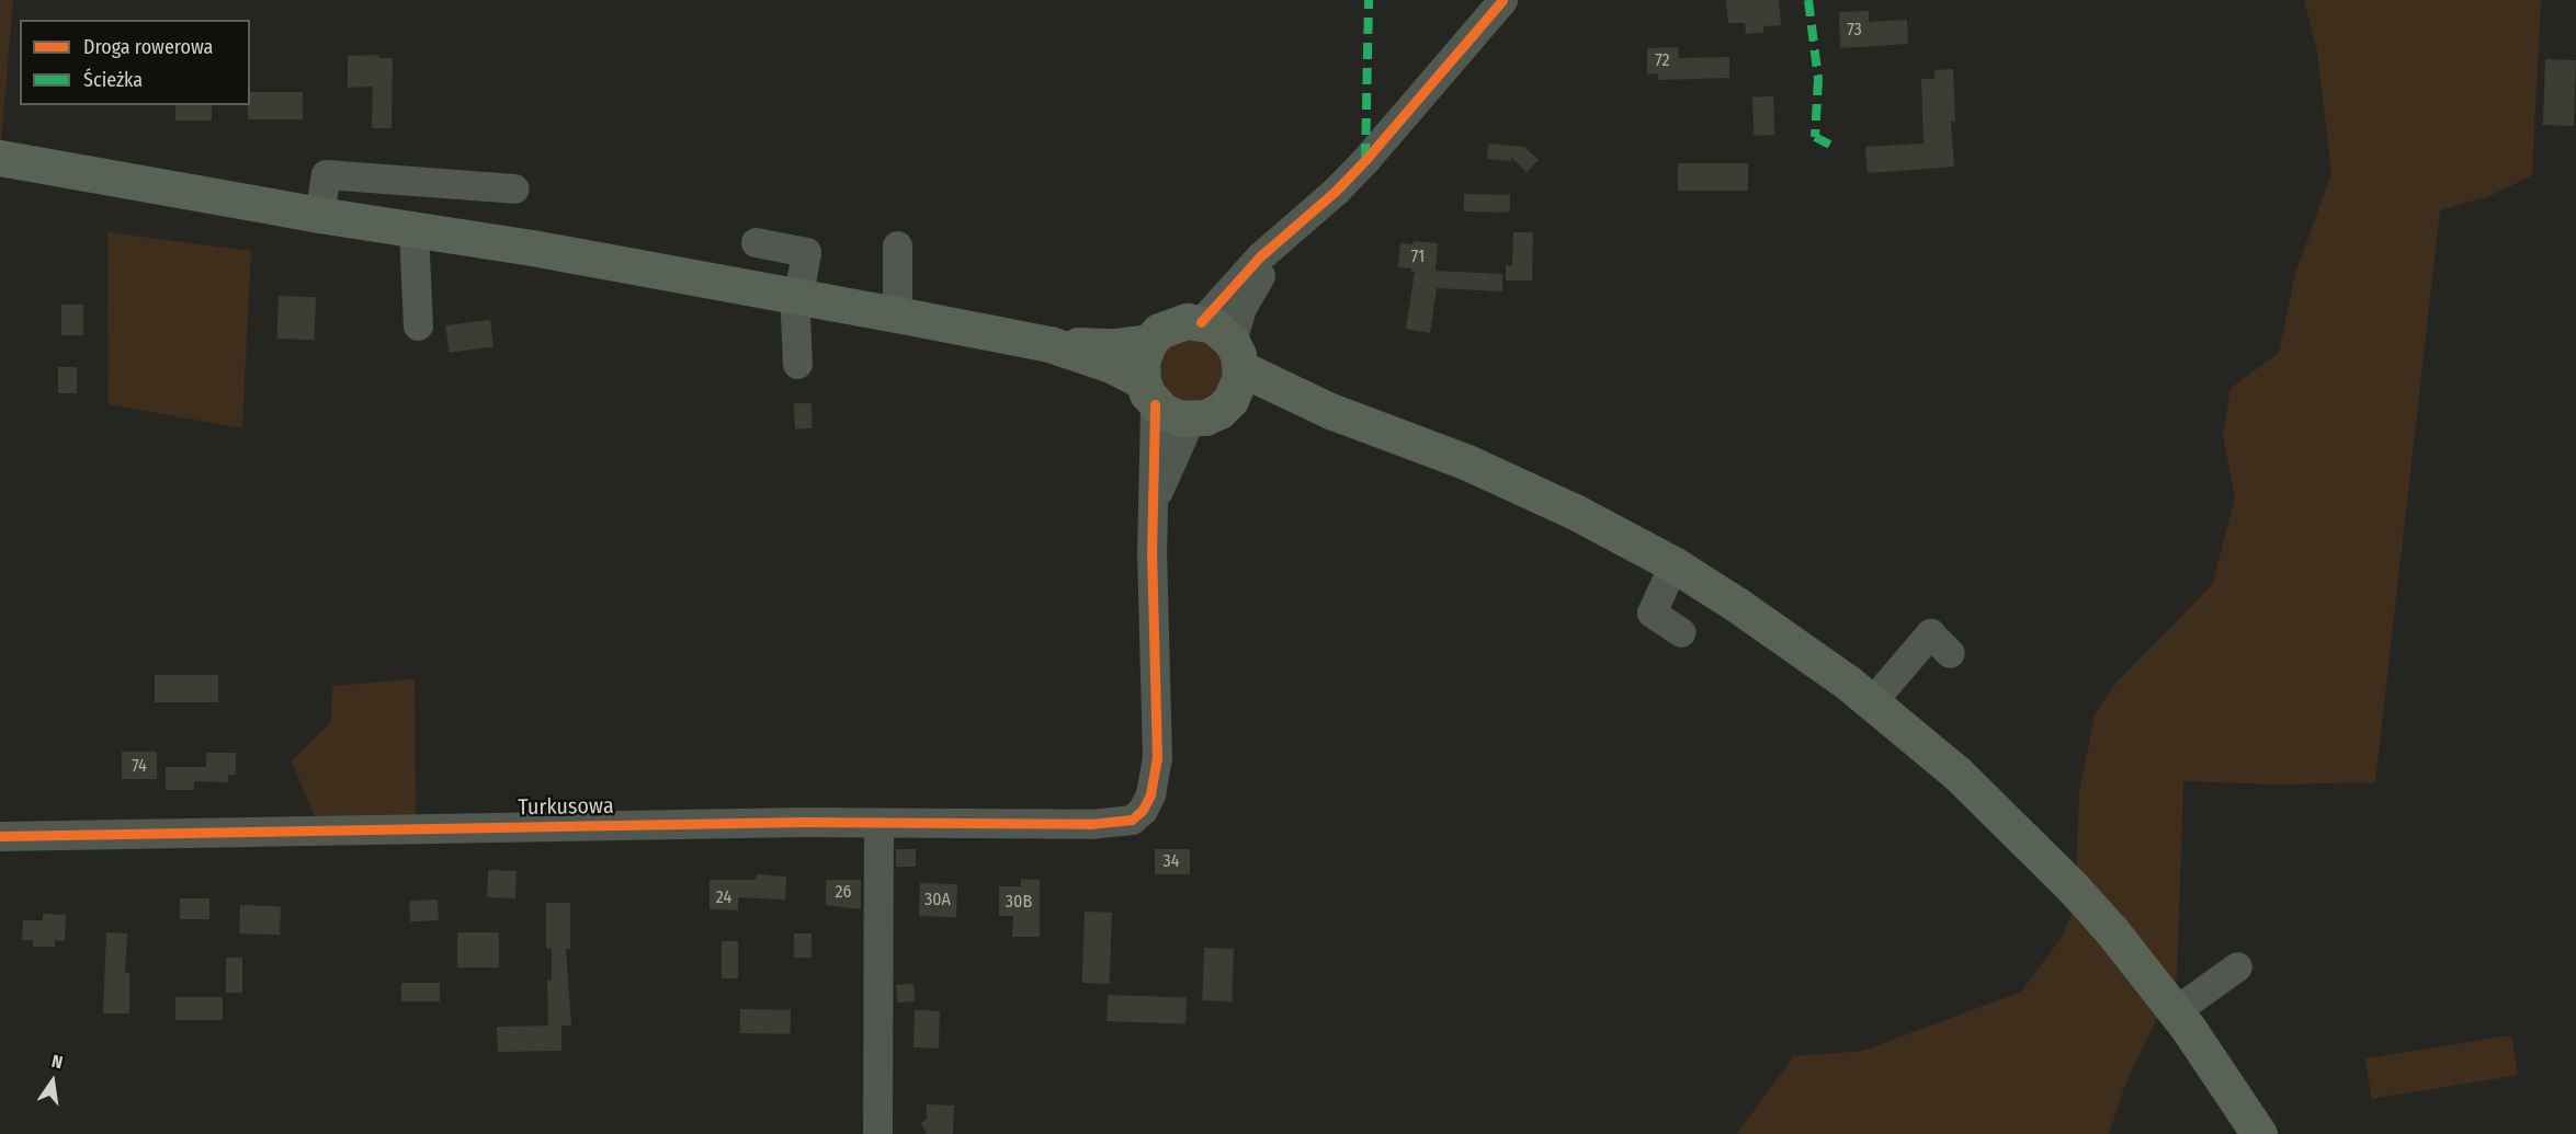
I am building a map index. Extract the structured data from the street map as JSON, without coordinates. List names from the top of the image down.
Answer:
{
  "streets": {
    "street": ["Turkusowa"]
  },
  "house_numbers": [
    "73",
    "72",
    "71",
    "74",
    "34",
    "26",
    "24",
    "30A",
    "30B"
  ],
  "legend": ["Droga rowerowa", "Ścieżka"],
  "north": "top"
}
